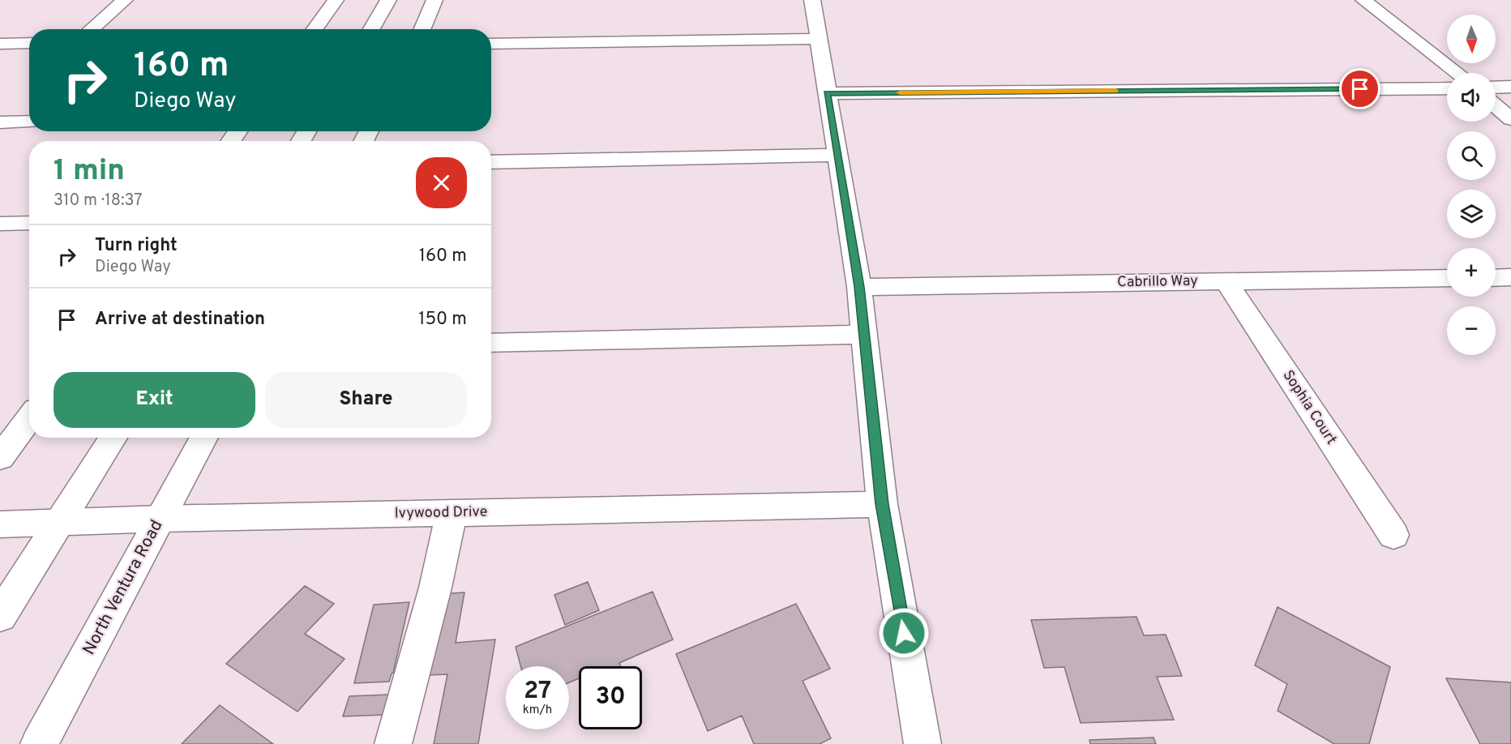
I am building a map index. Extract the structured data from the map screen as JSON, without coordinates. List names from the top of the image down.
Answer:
{
  "streets": {
    "street": [
      "Cabrillo Way",
      "Sophia Court",
      "Ivywood Drive",
      "North Ventura Road"
    ]
  },
  "crossings": [
    ["Cabrillo Way", "Sophia Court"],
    ["Ivywood Drive", "North Ventura Road"]
  ],
  "north": "bottom",
  "page": {
    "map_buttons": ["+", "−"],
    "turn": ["160 m", "Diego Way"],
    "heading": ["1 min", "310 m · 18:37"],
    "list": [
      {
        "name": "Turn right",
        "note": "Diego Way",
        "value": "160 m"
      },
      {
        "name": "Arrive at destination",
        "value": "150 m"
      }
    ],
    "buttons": ["Exit", "Share"],
    "speed": "27 km/h",
    "limit": "30"
  }
}
